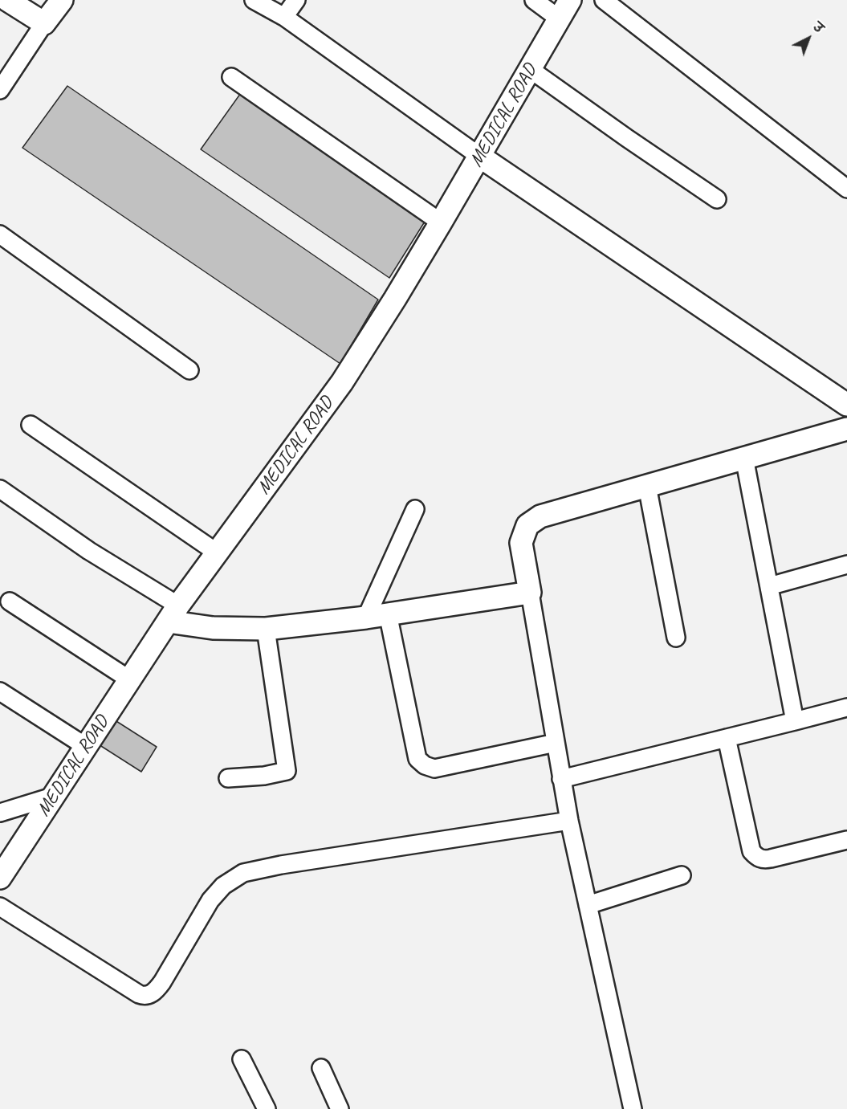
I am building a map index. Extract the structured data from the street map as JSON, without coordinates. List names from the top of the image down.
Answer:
{
  "streets": {
    "street": ["MEDICAL ROAD"]
  },
  "north": "top right"
}
